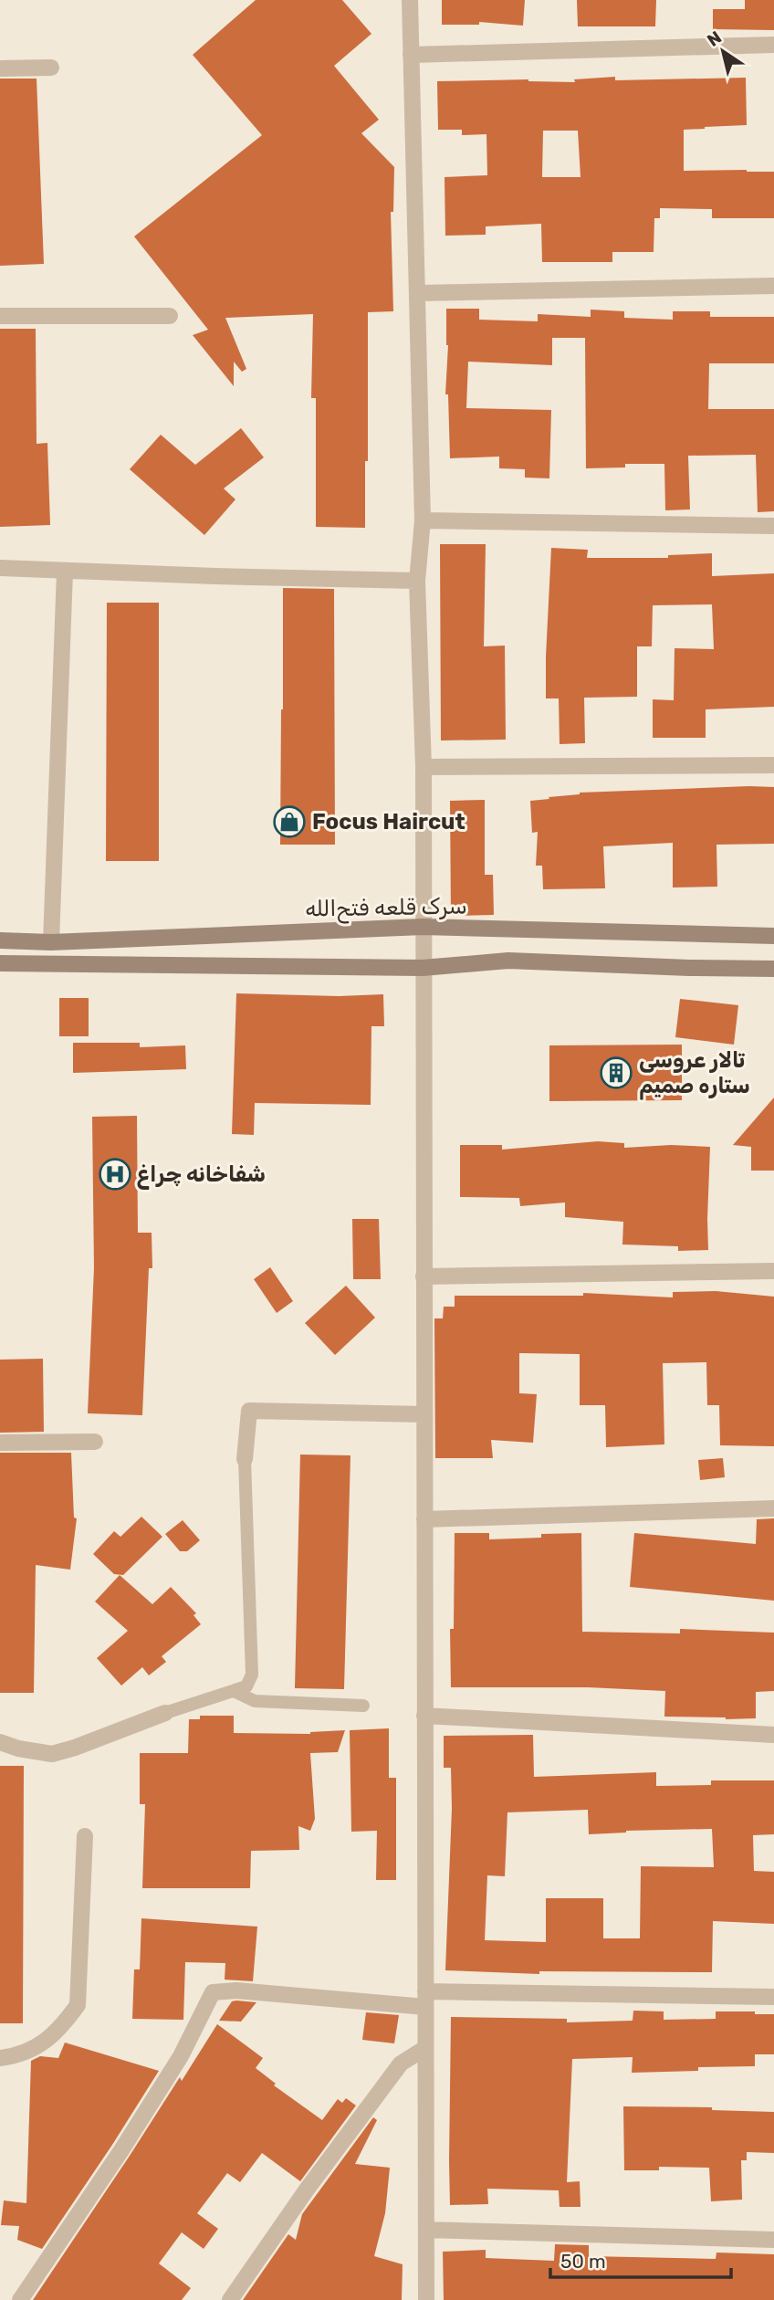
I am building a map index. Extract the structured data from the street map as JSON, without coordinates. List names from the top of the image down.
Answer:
{
  "streets": {
    "main road": ["سرک قلعه فتح‌الله"]
  },
  "places": {
    "shop": ["Focus Haircut"],
    "building": ["تالار عروسی ستاره صمیم"],
    "hospital": ["شفاخانه چراغ"]
  },
  "scale_bar": "50 m",
  "north": "top left"
}
